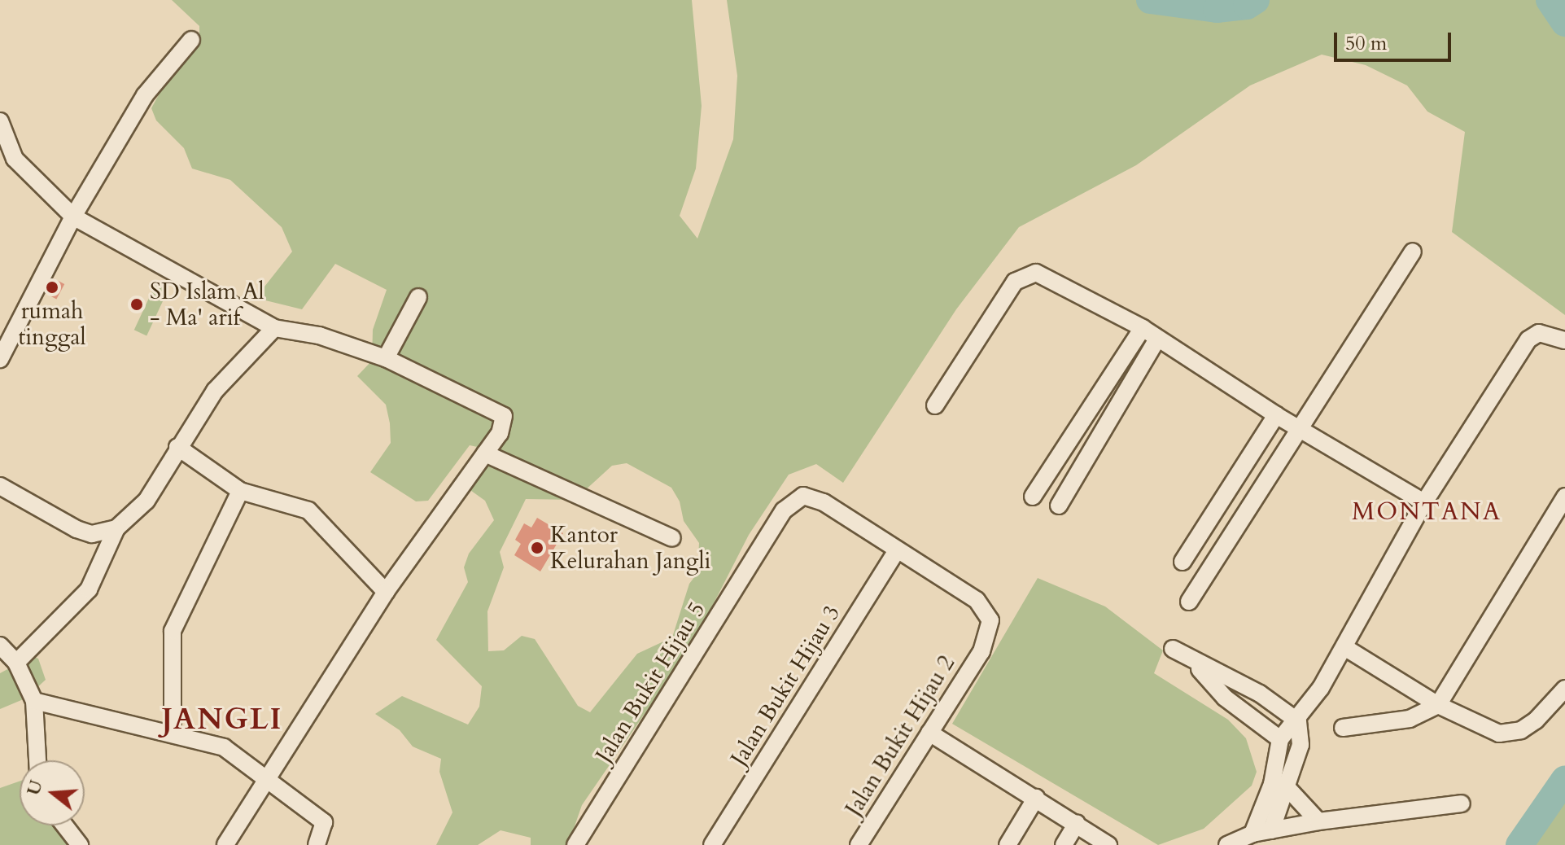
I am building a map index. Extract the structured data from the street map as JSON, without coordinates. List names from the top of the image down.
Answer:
{
  "streets": {
    "street": ["Jalan Bukit Hijau 5", "Jalan Bukit Hijau 3", "Jalan Bukit Hijau 2"]
  },
  "crossings": [
    ["Jalan Bukit Hijau 5", "Jalan Bukit Hijau 3"],
    ["Jalan Bukit Hijau 5", "Jalan Bukit Hijau 2"],
    ["Jalan Bukit Hijau 3", "Jalan Bukit Hijau 2"]
  ],
  "districts": ["MONTANA", "JANGLI"],
  "places": ["rumah tinggal", "SD Islam Al - Ma' arif", "Kantor Kelurahan Jangli"],
  "scale_bar": "50 m",
  "north": "left"
}
